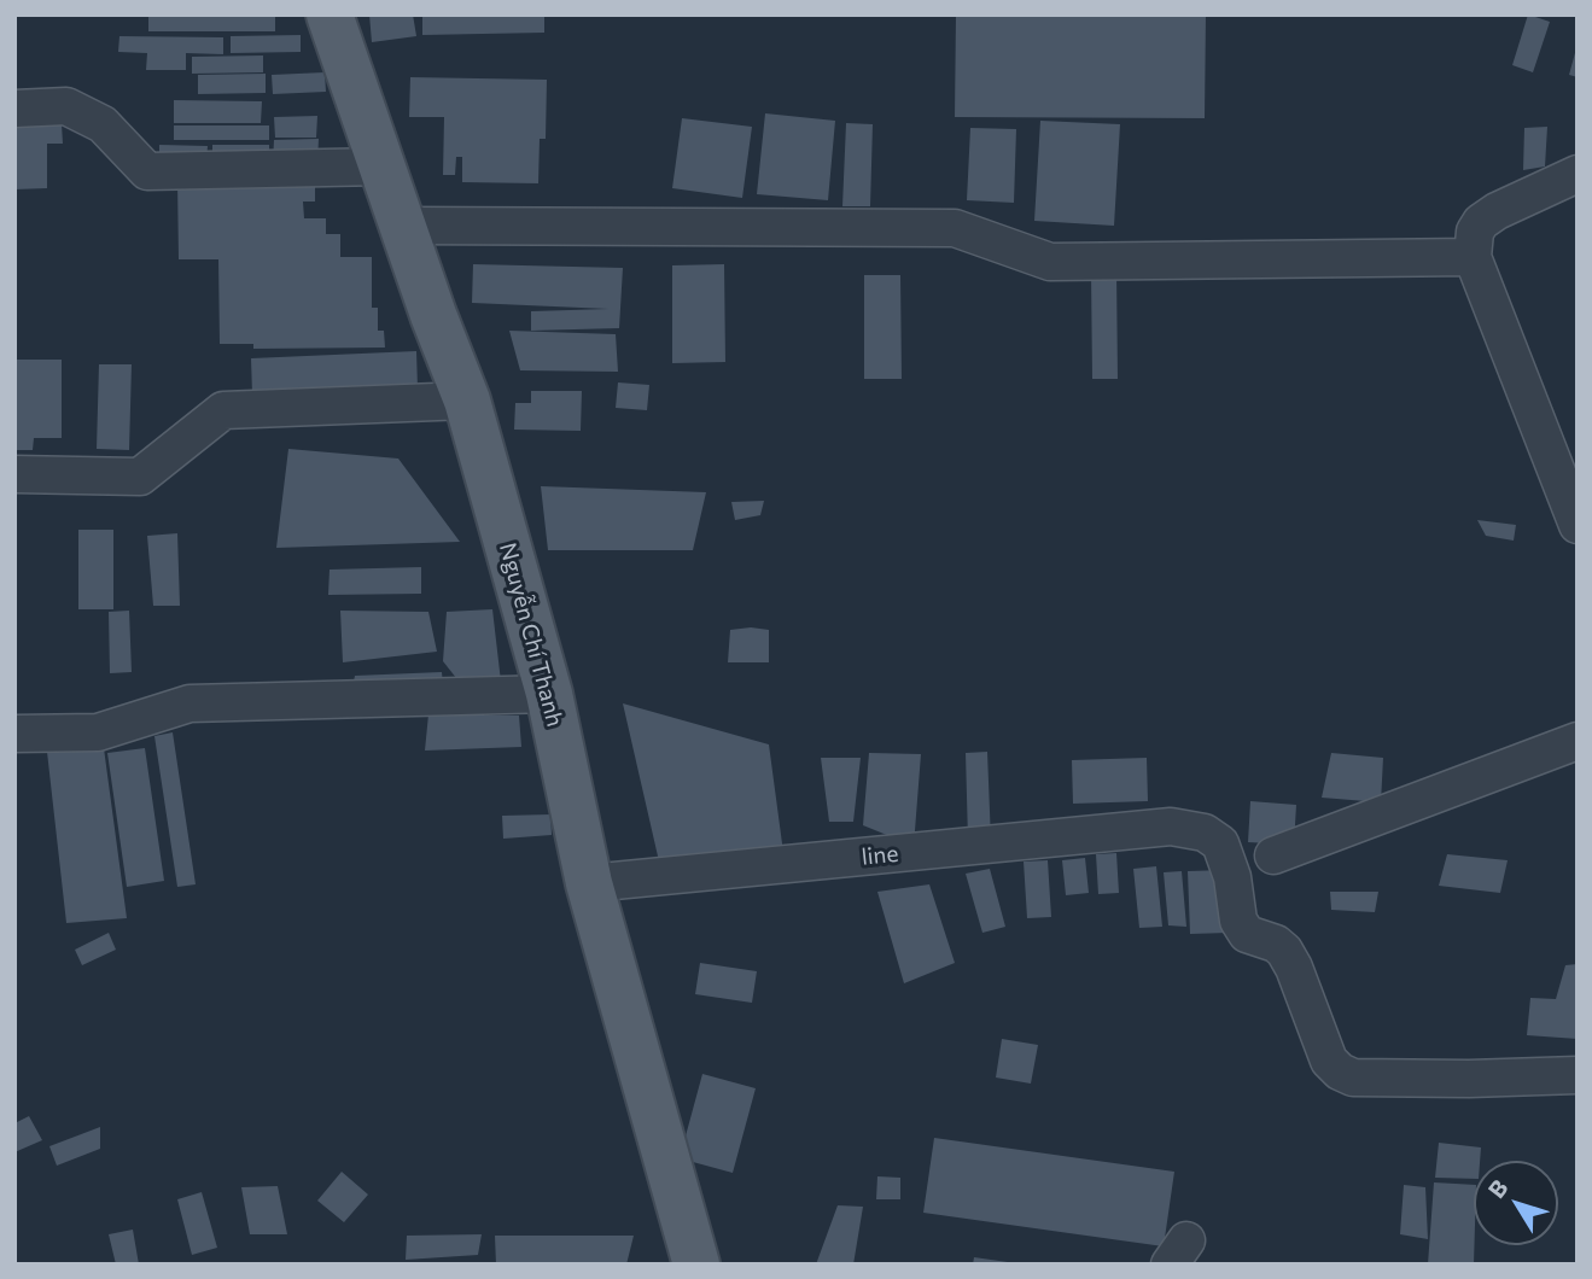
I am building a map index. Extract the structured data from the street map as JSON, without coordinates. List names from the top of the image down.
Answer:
{
  "streets": {
    "main road": ["Nguyễn Chí Thanh"],
    "street": ["line"]
  },
  "crossings": [
    ["Nguyễn Chí Thanh", "line"]
  ],
  "north": "top left"
}
